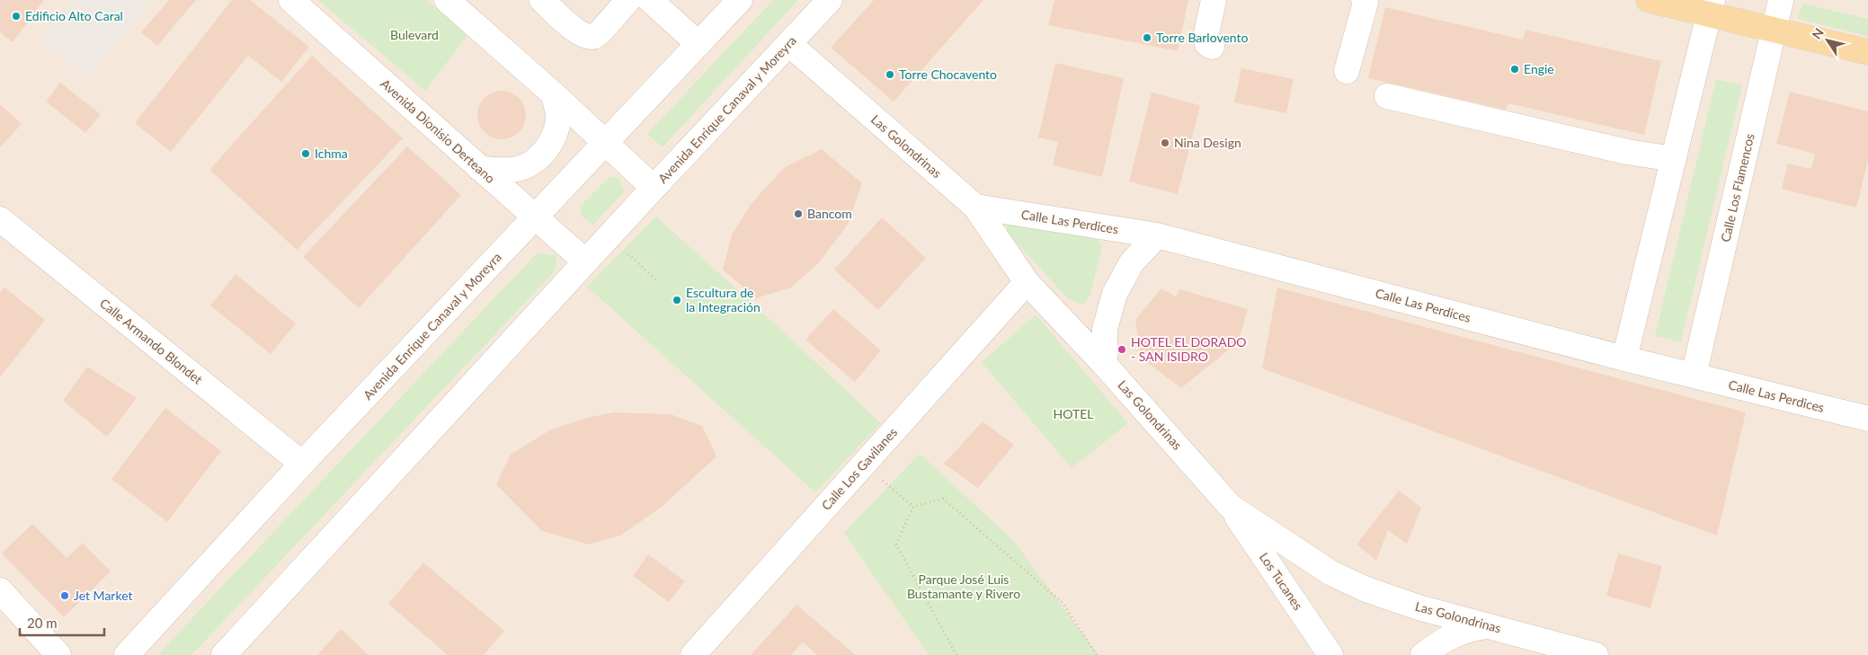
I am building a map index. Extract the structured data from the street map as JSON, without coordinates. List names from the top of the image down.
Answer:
{
  "streets": {
    "street": [
      "Avenida Enrique Canaval y Moreyra",
      "Avenida Dionisio Derteano",
      "Las Golondrinas",
      "Calle Los Flamencos",
      "Calle Las Perdices",
      "Calle Armando Blondet",
      "Calle Los Gavilanes",
      "Los Tucanes"
    ]
  },
  "crossings": [
    ["Avenida Enrique Canaval y Moreyra", "Avenida Dionisio Derteano"],
    ["Avenida Enrique Canaval y Moreyra", "Las Golondrinas"],
    ["Avenida Enrique Canaval y Moreyra", "Calle Armando Blondet"],
    ["Las Golondrinas", "Calle Las Perdices"],
    ["Las Golondrinas", "Calle Los Gavilanes"],
    ["Las Golondrinas", "Los Tucanes"],
    ["Calle Los Flamencos", "Calle Las Perdices"]
  ],
  "parks": ["Bulevard", "HOTEL", "Parque José Luis Bustamante y Rivero"],
  "places": [
    "Edificio Alto Caral",
    "Torre Barlovento",
    "Engie",
    "Torre Chocavento",
    "Nina Design",
    "Ichma",
    "Bancom",
    "Escultura de la Integración",
    "HOTEL EL DORADO - SAN ISIDRO",
    "Jet Market"
  ],
  "scale_bar": "20 m",
  "north": "top left"
}
